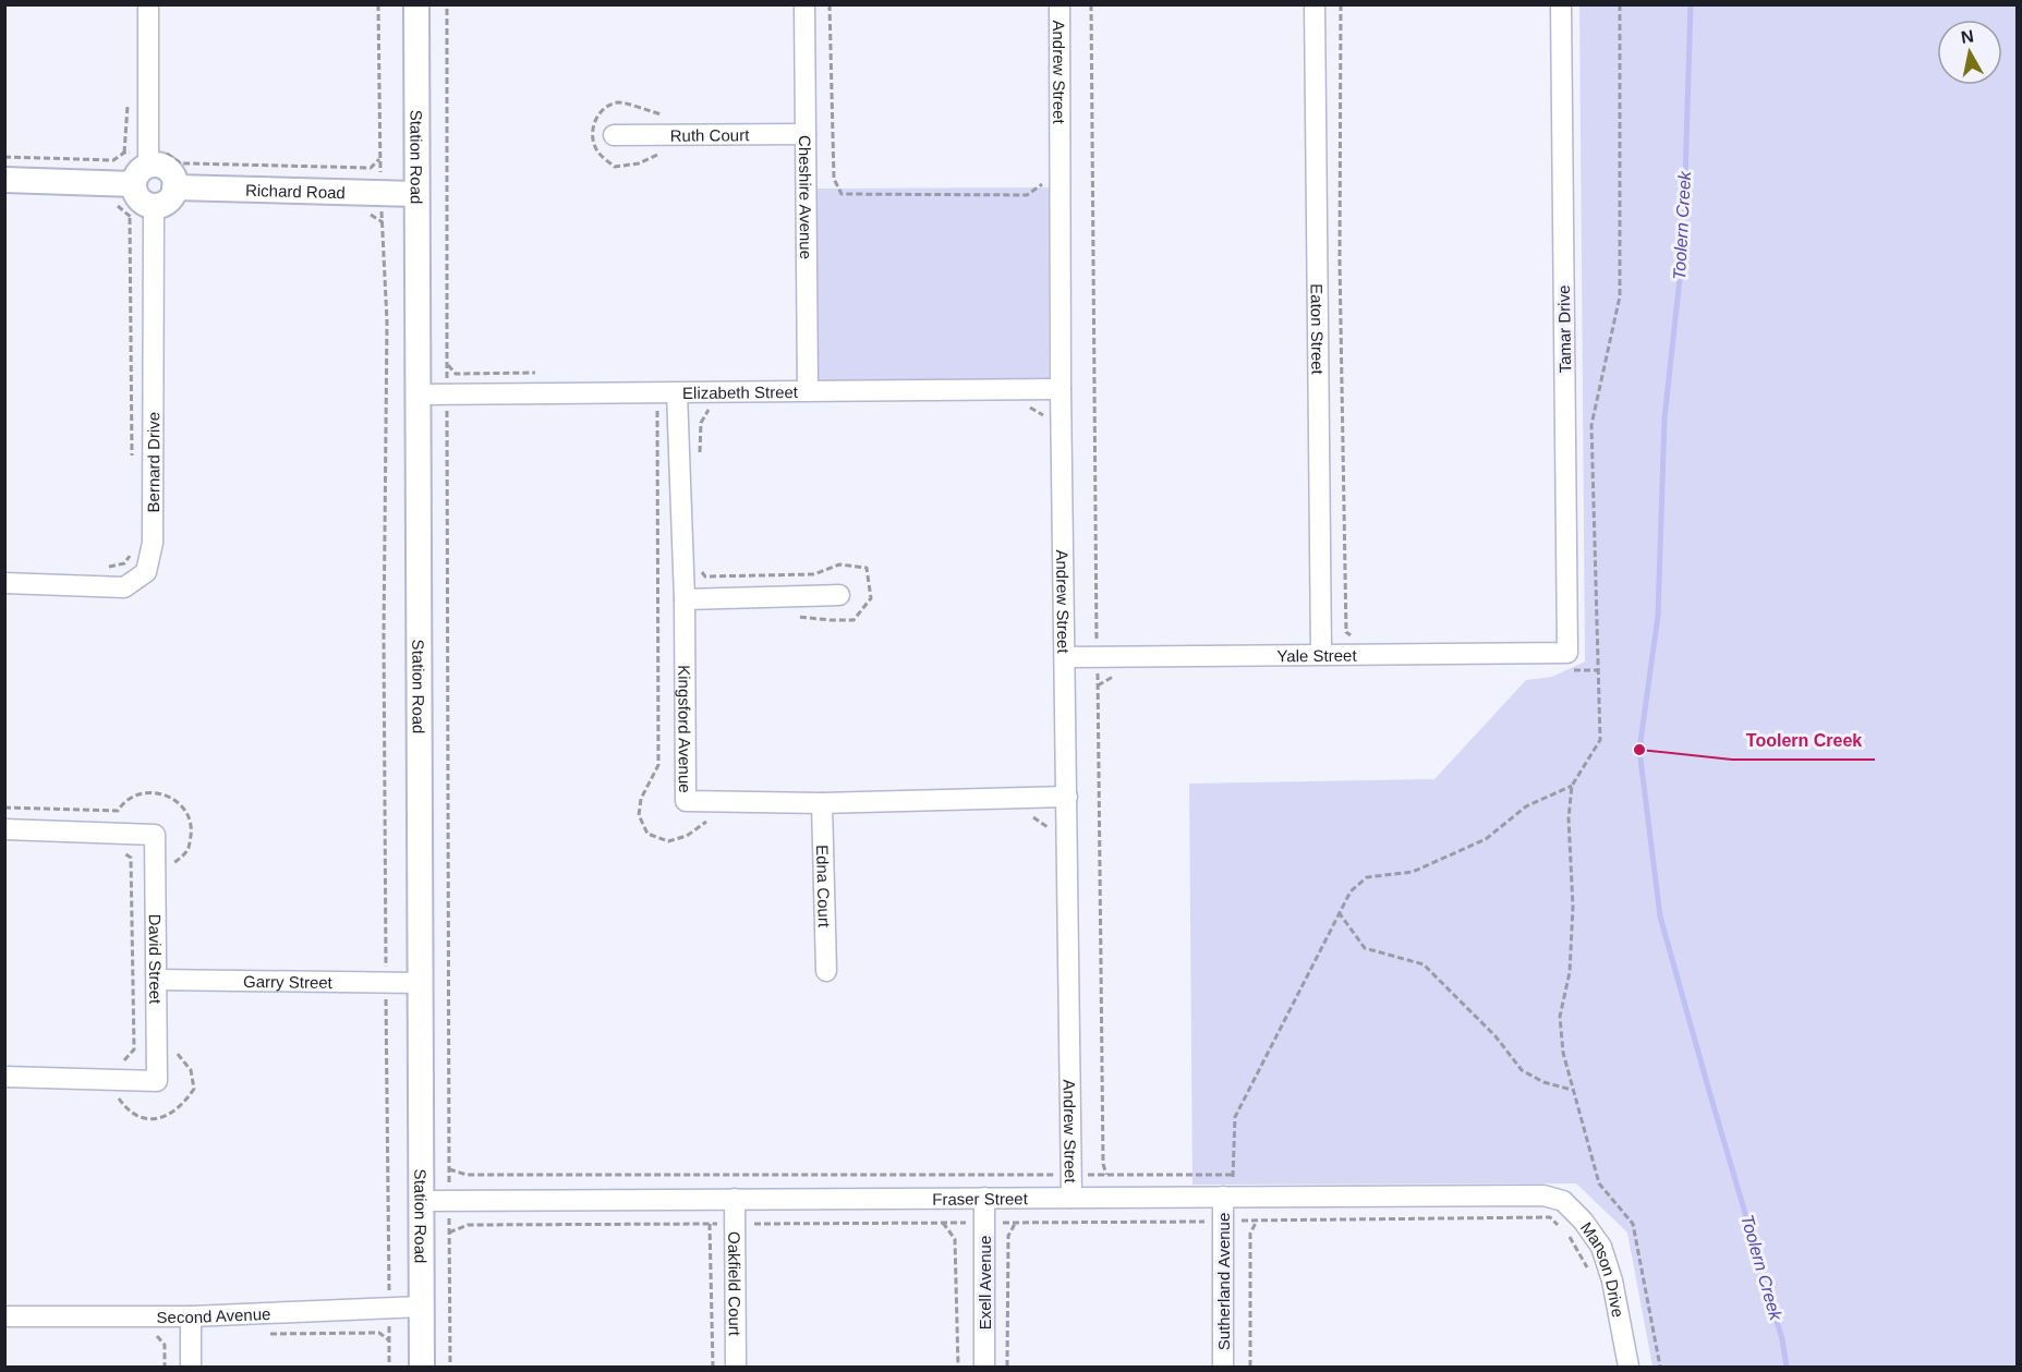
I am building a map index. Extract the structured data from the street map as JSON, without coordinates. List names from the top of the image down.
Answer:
{
  "streets": {
    "street": [
      "Andrew Street",
      "Ruth Court",
      "Station Road",
      "Richard Road",
      "Cheshire Avenue",
      "Eaton Street",
      "Tamar Drive",
      "Elizabeth Street",
      "Bernard Drive",
      "Yale Street",
      "Kingsford Avenue",
      "Edna Court",
      "David Street",
      "Garry Street",
      "Fraser Street",
      "Manson Drive",
      "Sutherland Avenue",
      "Oakfield Court",
      "Exell Avenue",
      "Second Avenue"
    ]
  },
  "crossings": [
    ["Andrew Street", "Elizabeth Street"],
    ["Andrew Street", "Yale Street"],
    ["Andrew Street", "Kingsford Avenue"],
    ["Andrew Street", "Fraser Street"],
    ["Ruth Court", "Cheshire Avenue"],
    ["Station Road", "Richard Road"],
    ["Station Road", "Elizabeth Street"],
    ["Station Road", "Garry Street"],
    ["Station Road", "Fraser Street"],
    ["Station Road", "Second Avenue"],
    ["Richard Road", "Bernard Drive"],
    ["Cheshire Avenue", "Elizabeth Street"],
    ["Eaton Street", "Yale Street"],
    ["Tamar Drive", "Yale Street"],
    ["Elizabeth Street", "Kingsford Avenue"],
    ["Kingsford Avenue", "Edna Court"],
    ["David Street", "Garry Street"],
    ["Fraser Street", "Manson Drive"],
    ["Fraser Street", "Sutherland Avenue"],
    ["Fraser Street", "Oakfield Court"],
    ["Fraser Street", "Exell Avenue"]
  ],
  "water": ["Toolern Creek"],
  "places": ["Toolern Creek"],
  "north": "top"
}
